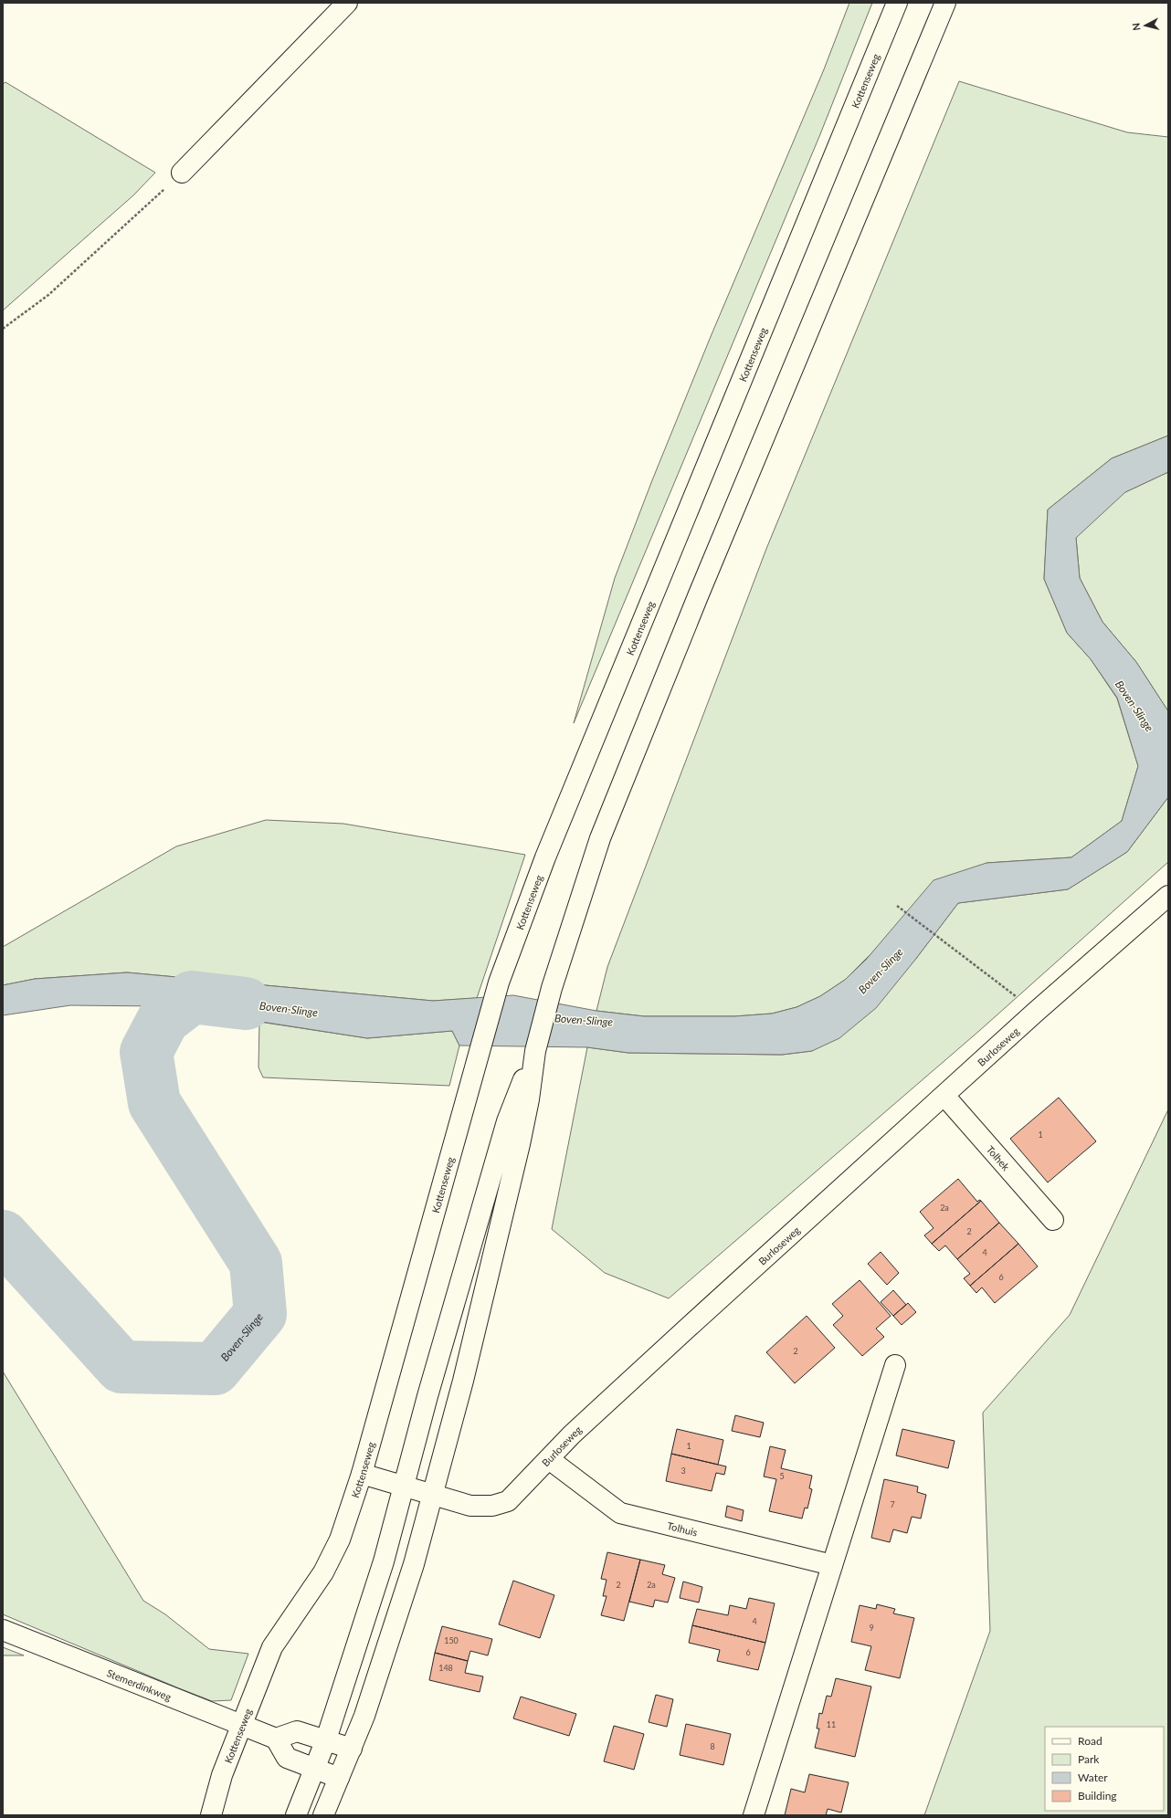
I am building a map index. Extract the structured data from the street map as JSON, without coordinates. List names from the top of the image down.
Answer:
{
  "streets": {
    "street": [
      "Kottenseweg",
      "Burloseweg",
      "Tolhek",
      "Tolhuis",
      "Stemerdinkweg"
    ]
  },
  "crossings": [
    ["Kottenseweg", "Burloseweg"],
    ["Kottenseweg", "Stemerdinkweg"],
    ["Burloseweg", "Tolhek"],
    ["Burloseweg", "Tolhuis"]
  ],
  "water": ["Boven-Slinge"],
  "house_numbers": [
    "1",
    "2a",
    "2",
    "4",
    "6",
    "2",
    "1",
    "3",
    "5",
    "7",
    "2",
    "2a",
    "4",
    "9",
    "150",
    "6",
    "148",
    "11",
    "8"
  ],
  "legend": [
    "Road",
    "Park",
    "Water",
    "Building"
  ],
  "north": "left"
}
